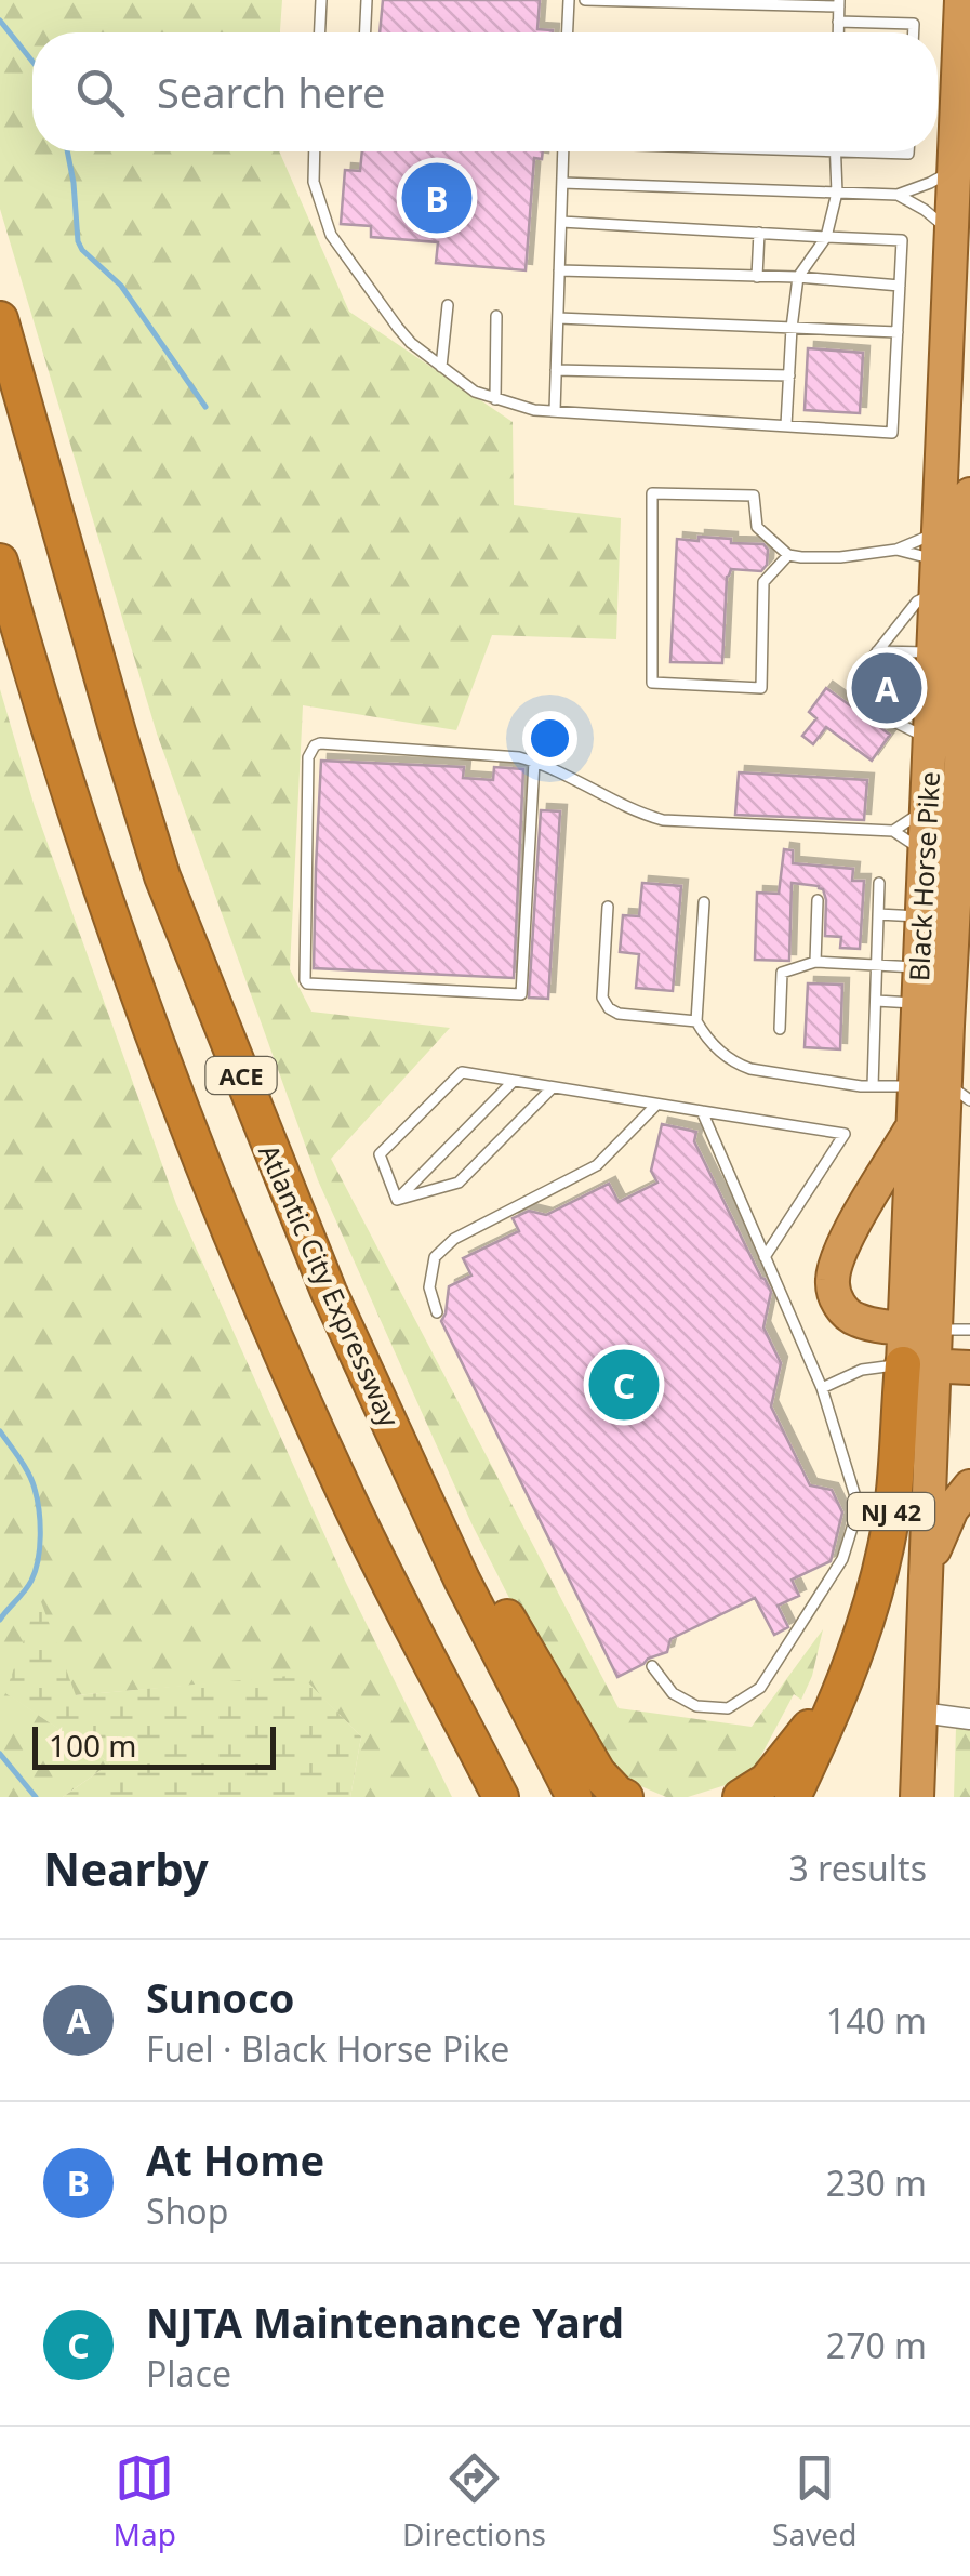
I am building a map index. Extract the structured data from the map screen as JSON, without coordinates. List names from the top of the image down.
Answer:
{
  "streets": {
    "highway": [
      "Black Horse Pike",
      "ACE",
      "Atlantic City Expressway",
      "NJ 42"
    ]
  },
  "crossings": [
    ["Black Horse Pike", "NJ 42"]
  ],
  "scale_bar": "100 m",
  "page": {
    "search": "Search here",
    "pins": ["B", "A", "C"],
    "scale": "100 m",
    "heading": ["Nearby", "3 results"],
    "list": [
      {
        "mark": "A",
        "name": "Sunoco",
        "note": "Fuel · Black Horse Pike",
        "value": "140 m"
      },
      {
        "mark": "B",
        "name": "At Home",
        "note": "Shop",
        "value": "230 m"
      },
      {
        "mark": "C",
        "name": "NJTA Maintenance Yard",
        "note": "Place",
        "value": "270 m"
      }
    ],
    "nav": ["Map", "Directions", "Saved"]
  }
}
